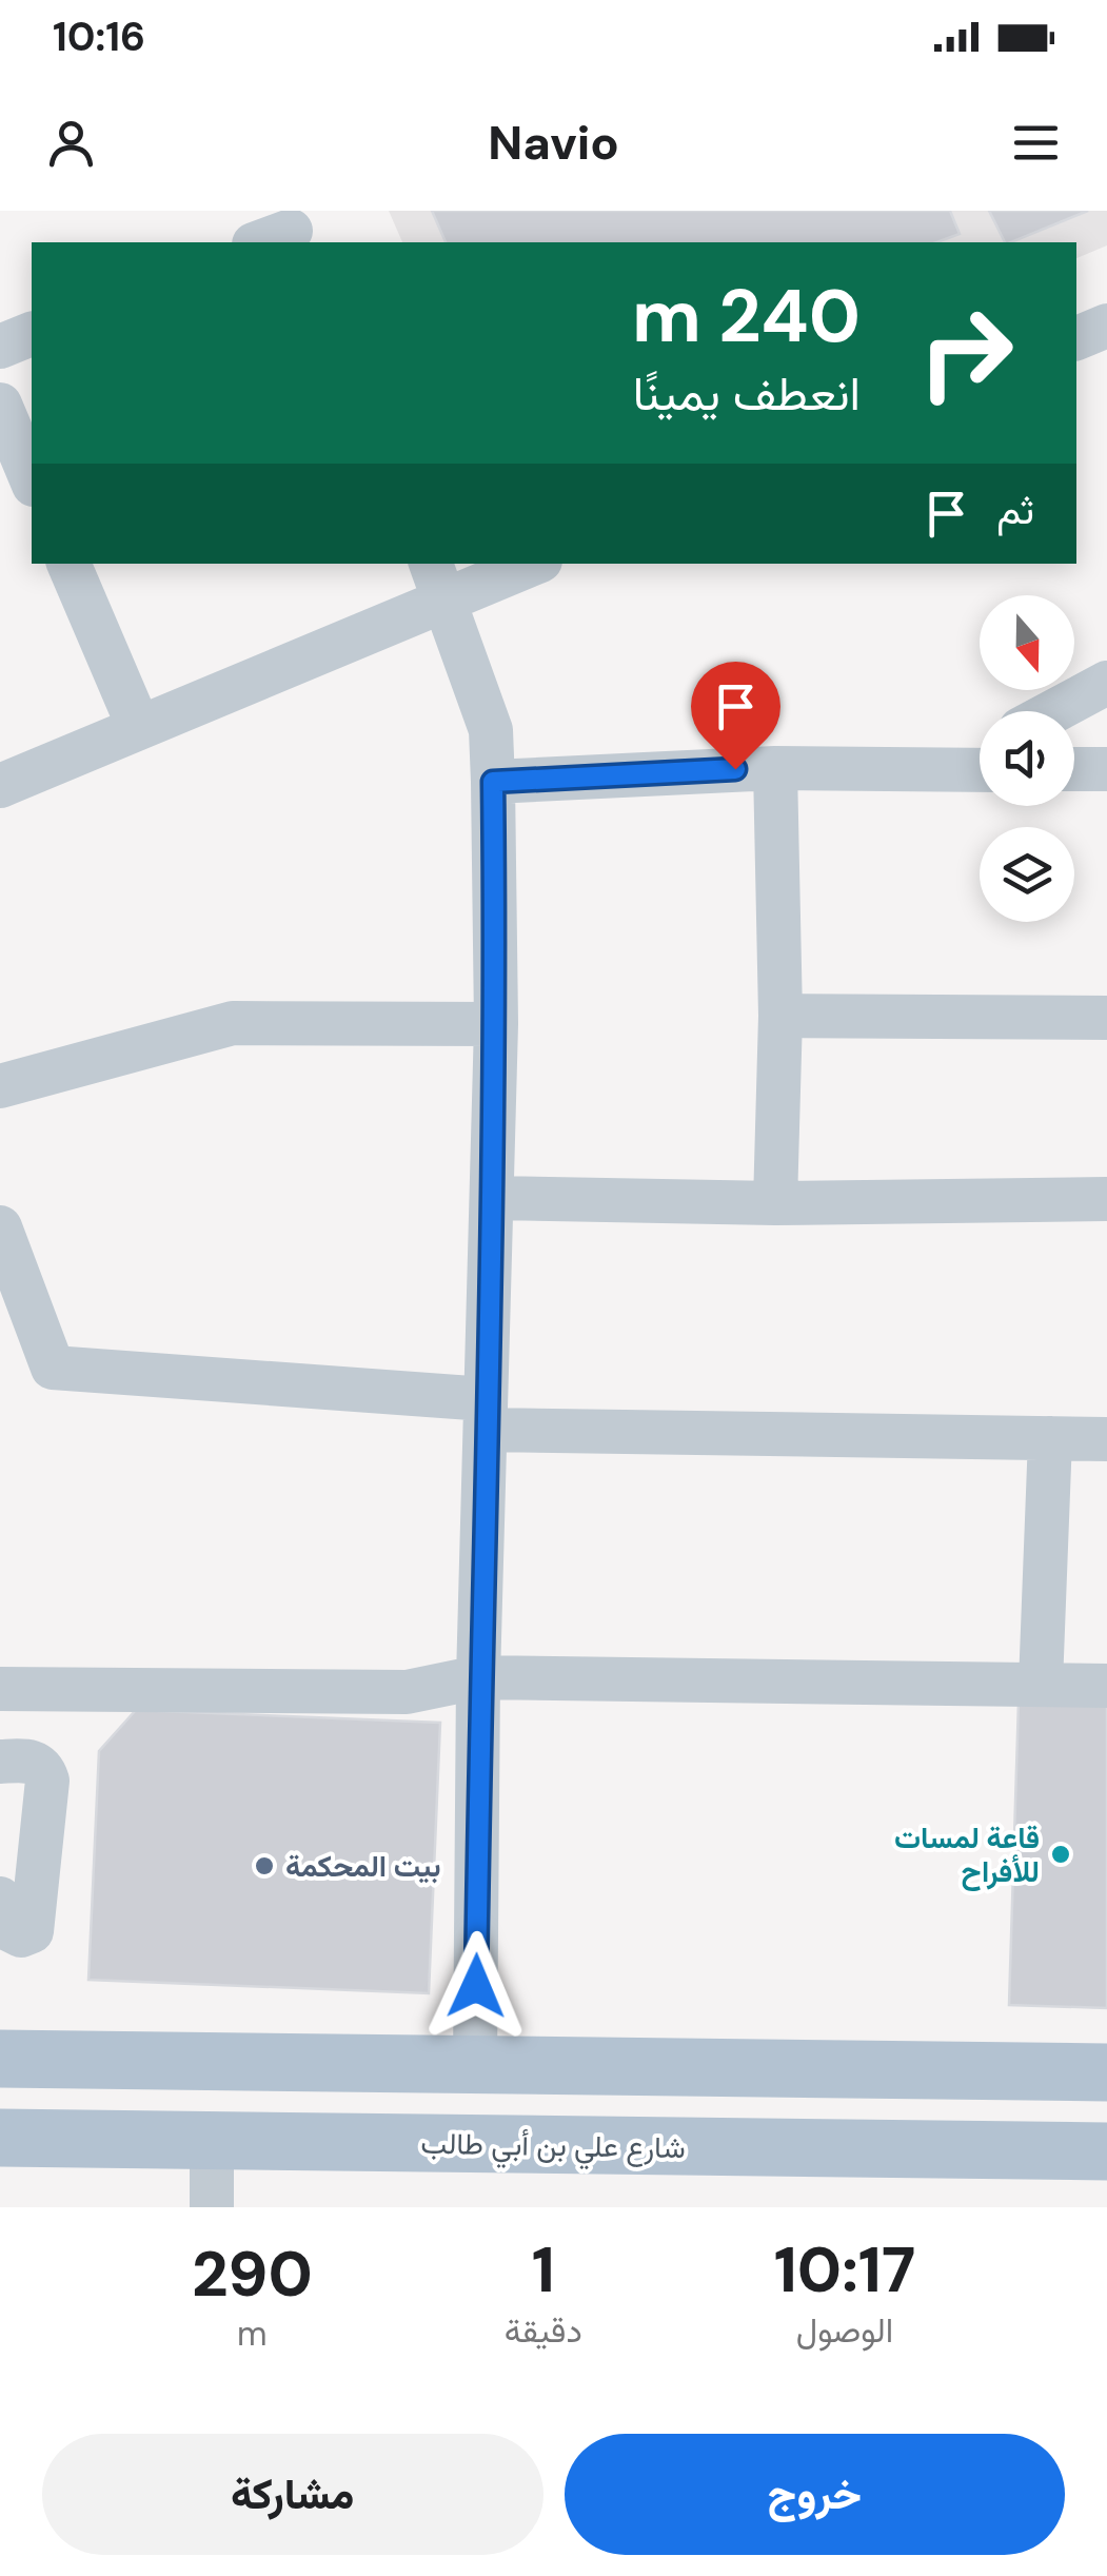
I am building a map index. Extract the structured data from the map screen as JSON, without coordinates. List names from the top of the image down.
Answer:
{
  "streets": {
    "main road": ["شارع علي بن أبي طالب"]
  },
  "places": ["قاعة لمسات للأفراح", "بيت المحكمة"],
  "north": "bottom",
  "page": {
    "status": "10:16",
    "header": "Navio",
    "turn": ["240 m", "انعطف يمينًا"],
    "then": "ثم",
    "eta": [
      "10:17",
      "الوصول",
      "1",
      "دقيقة",
      "290",
      "m"
    ],
    "buttons": ["خروج", "مشاركة"]
  }
}
